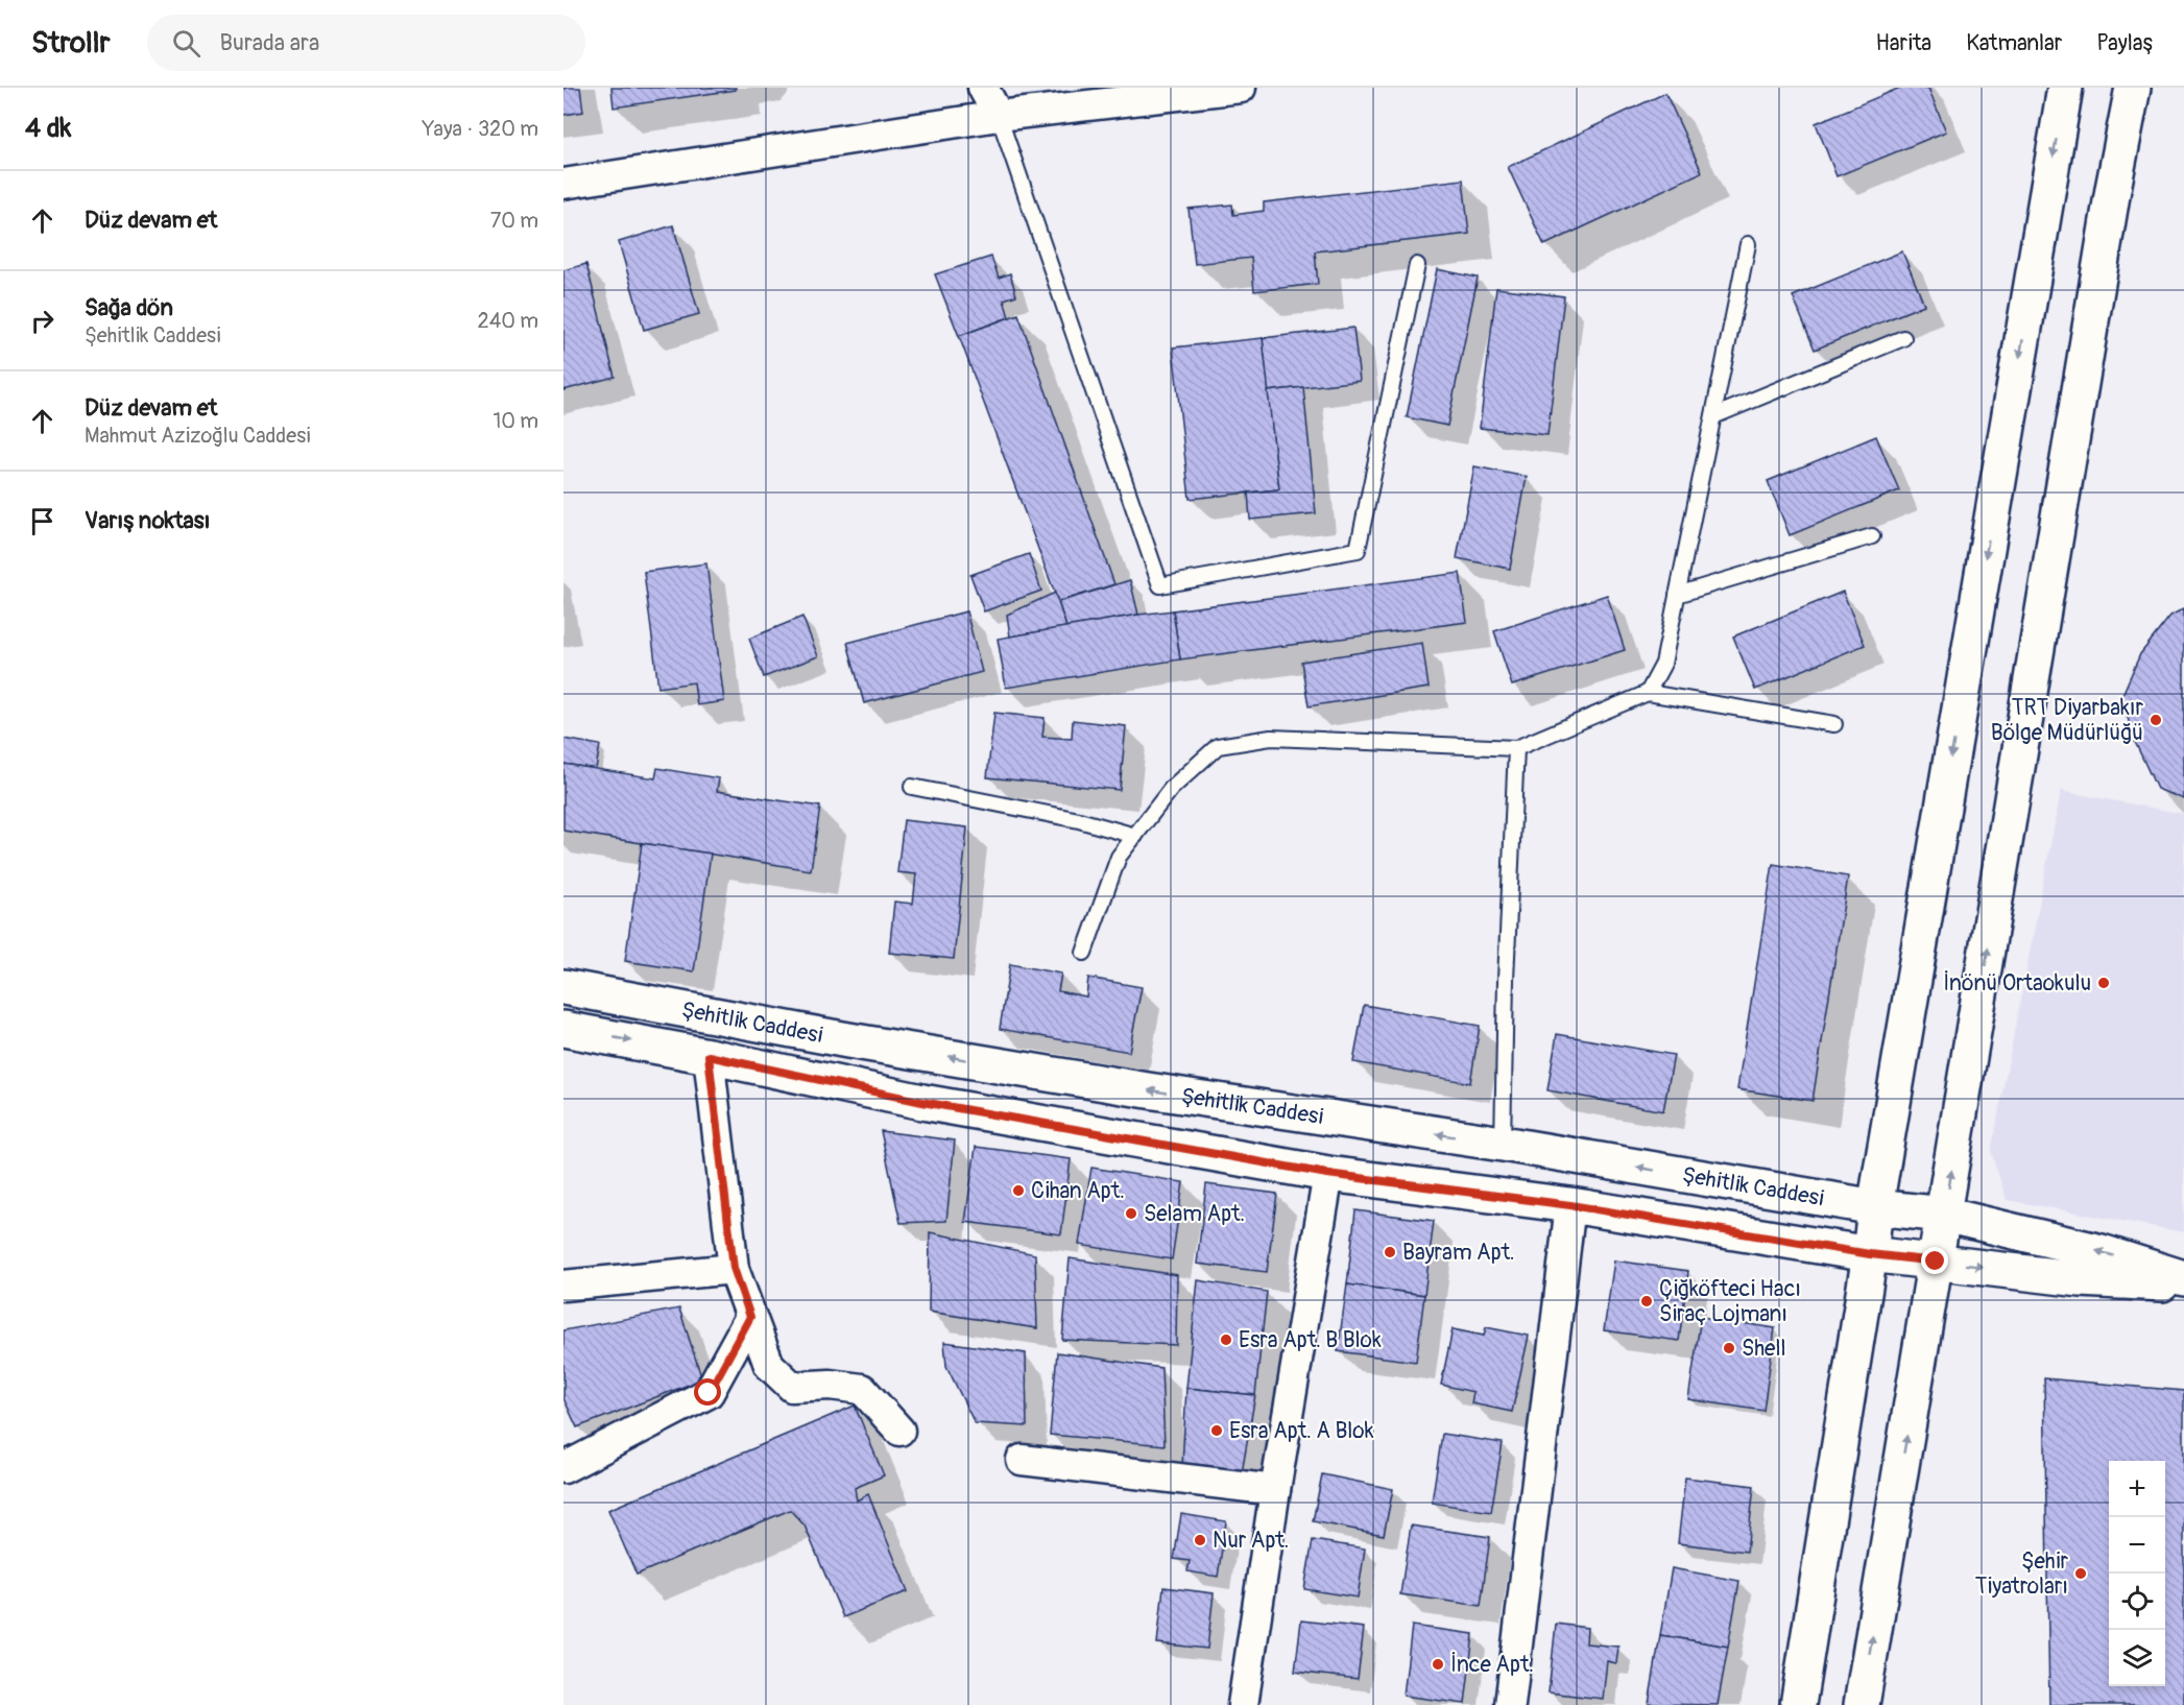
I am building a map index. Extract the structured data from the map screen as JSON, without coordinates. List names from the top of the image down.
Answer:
{
  "streets": {
    "street": ["Şehitlik Caddesi"]
  },
  "places": [
    "TRT Diyarbakır Bölge Müdürlüğü",
    "İnönü Ortaokulu",
    "Cihan Apt.",
    "Selam Apt.",
    "Bayram Apt.",
    "Çiğköfteci Hacı Siraç Lojmanı",
    "Esra Apt. B Blok",
    "Shell",
    "Esra Apt. A Blok",
    "Nur Apt.",
    "Şehir Tiyatroları",
    "İnce Apt."
  ],
  "page": {
    "header": "Strollr",
    "search": "Burada ara",
    "nav": ["Harita", "Katmanlar", "Paylaş"],
    "heading": ["4 dk", "Yaya · 320 m"],
    "list": [
      ["Düz devam et", "70 m"],
      ["Sağa dön", "Şehitlik Caddesi", "240 m"],
      ["Düz devam et", "Mahmut Azizoğlu Caddesi", "10 m"],
      "Varış noktası"
    ],
    "map_buttons": ["+", "−"]
  }
}
